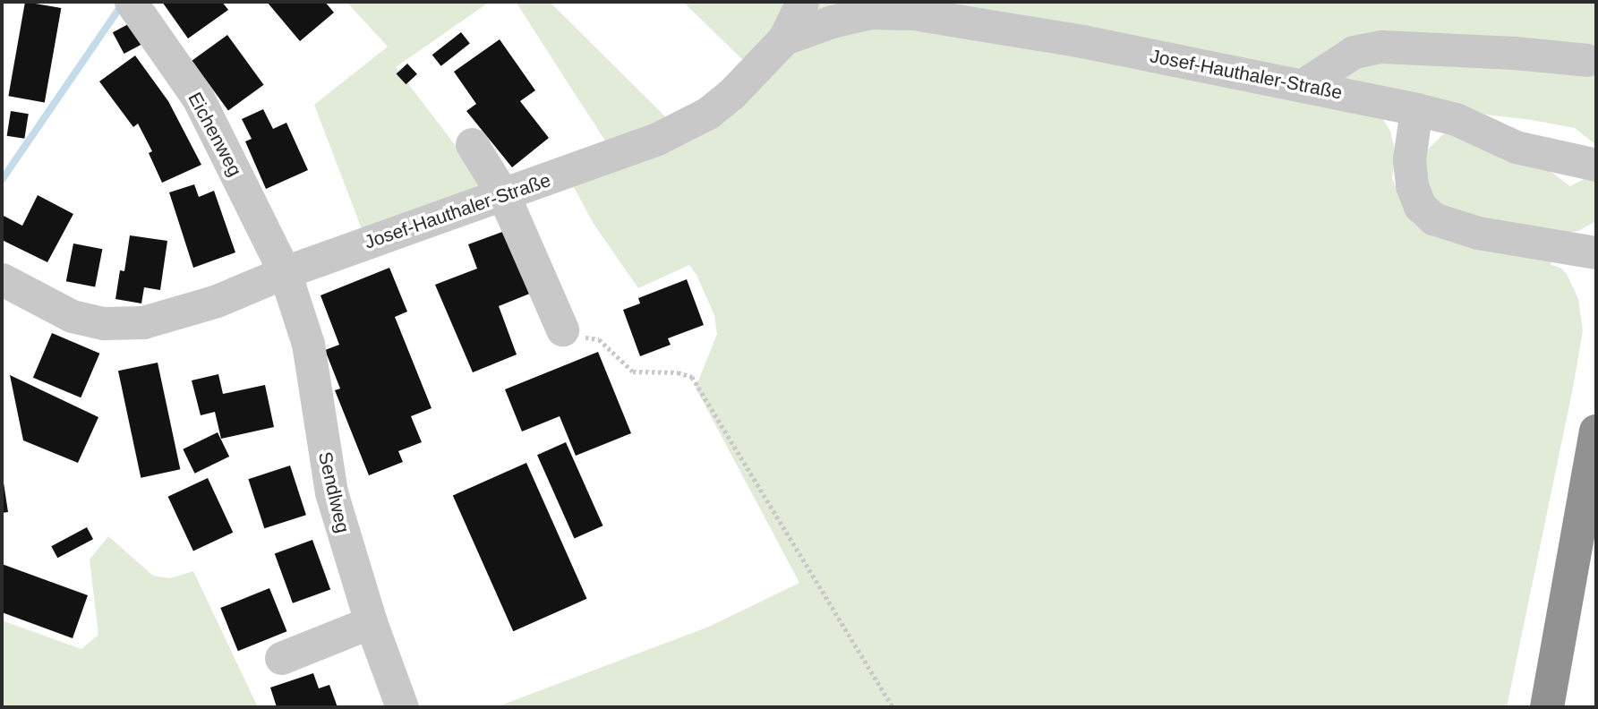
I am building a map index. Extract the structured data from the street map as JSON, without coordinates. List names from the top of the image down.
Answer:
{
  "streets": {
    "street": ["Josef-Hauthaler-Straße", "Eichenweg", "Sendlweg"]
  },
  "crossings": [
    ["Josef-Hauthaler-Straße", "Eichenweg"],
    ["Josef-Hauthaler-Straße", "Sendlweg"],
    ["Eichenweg", "Sendlweg"]
  ]
}
